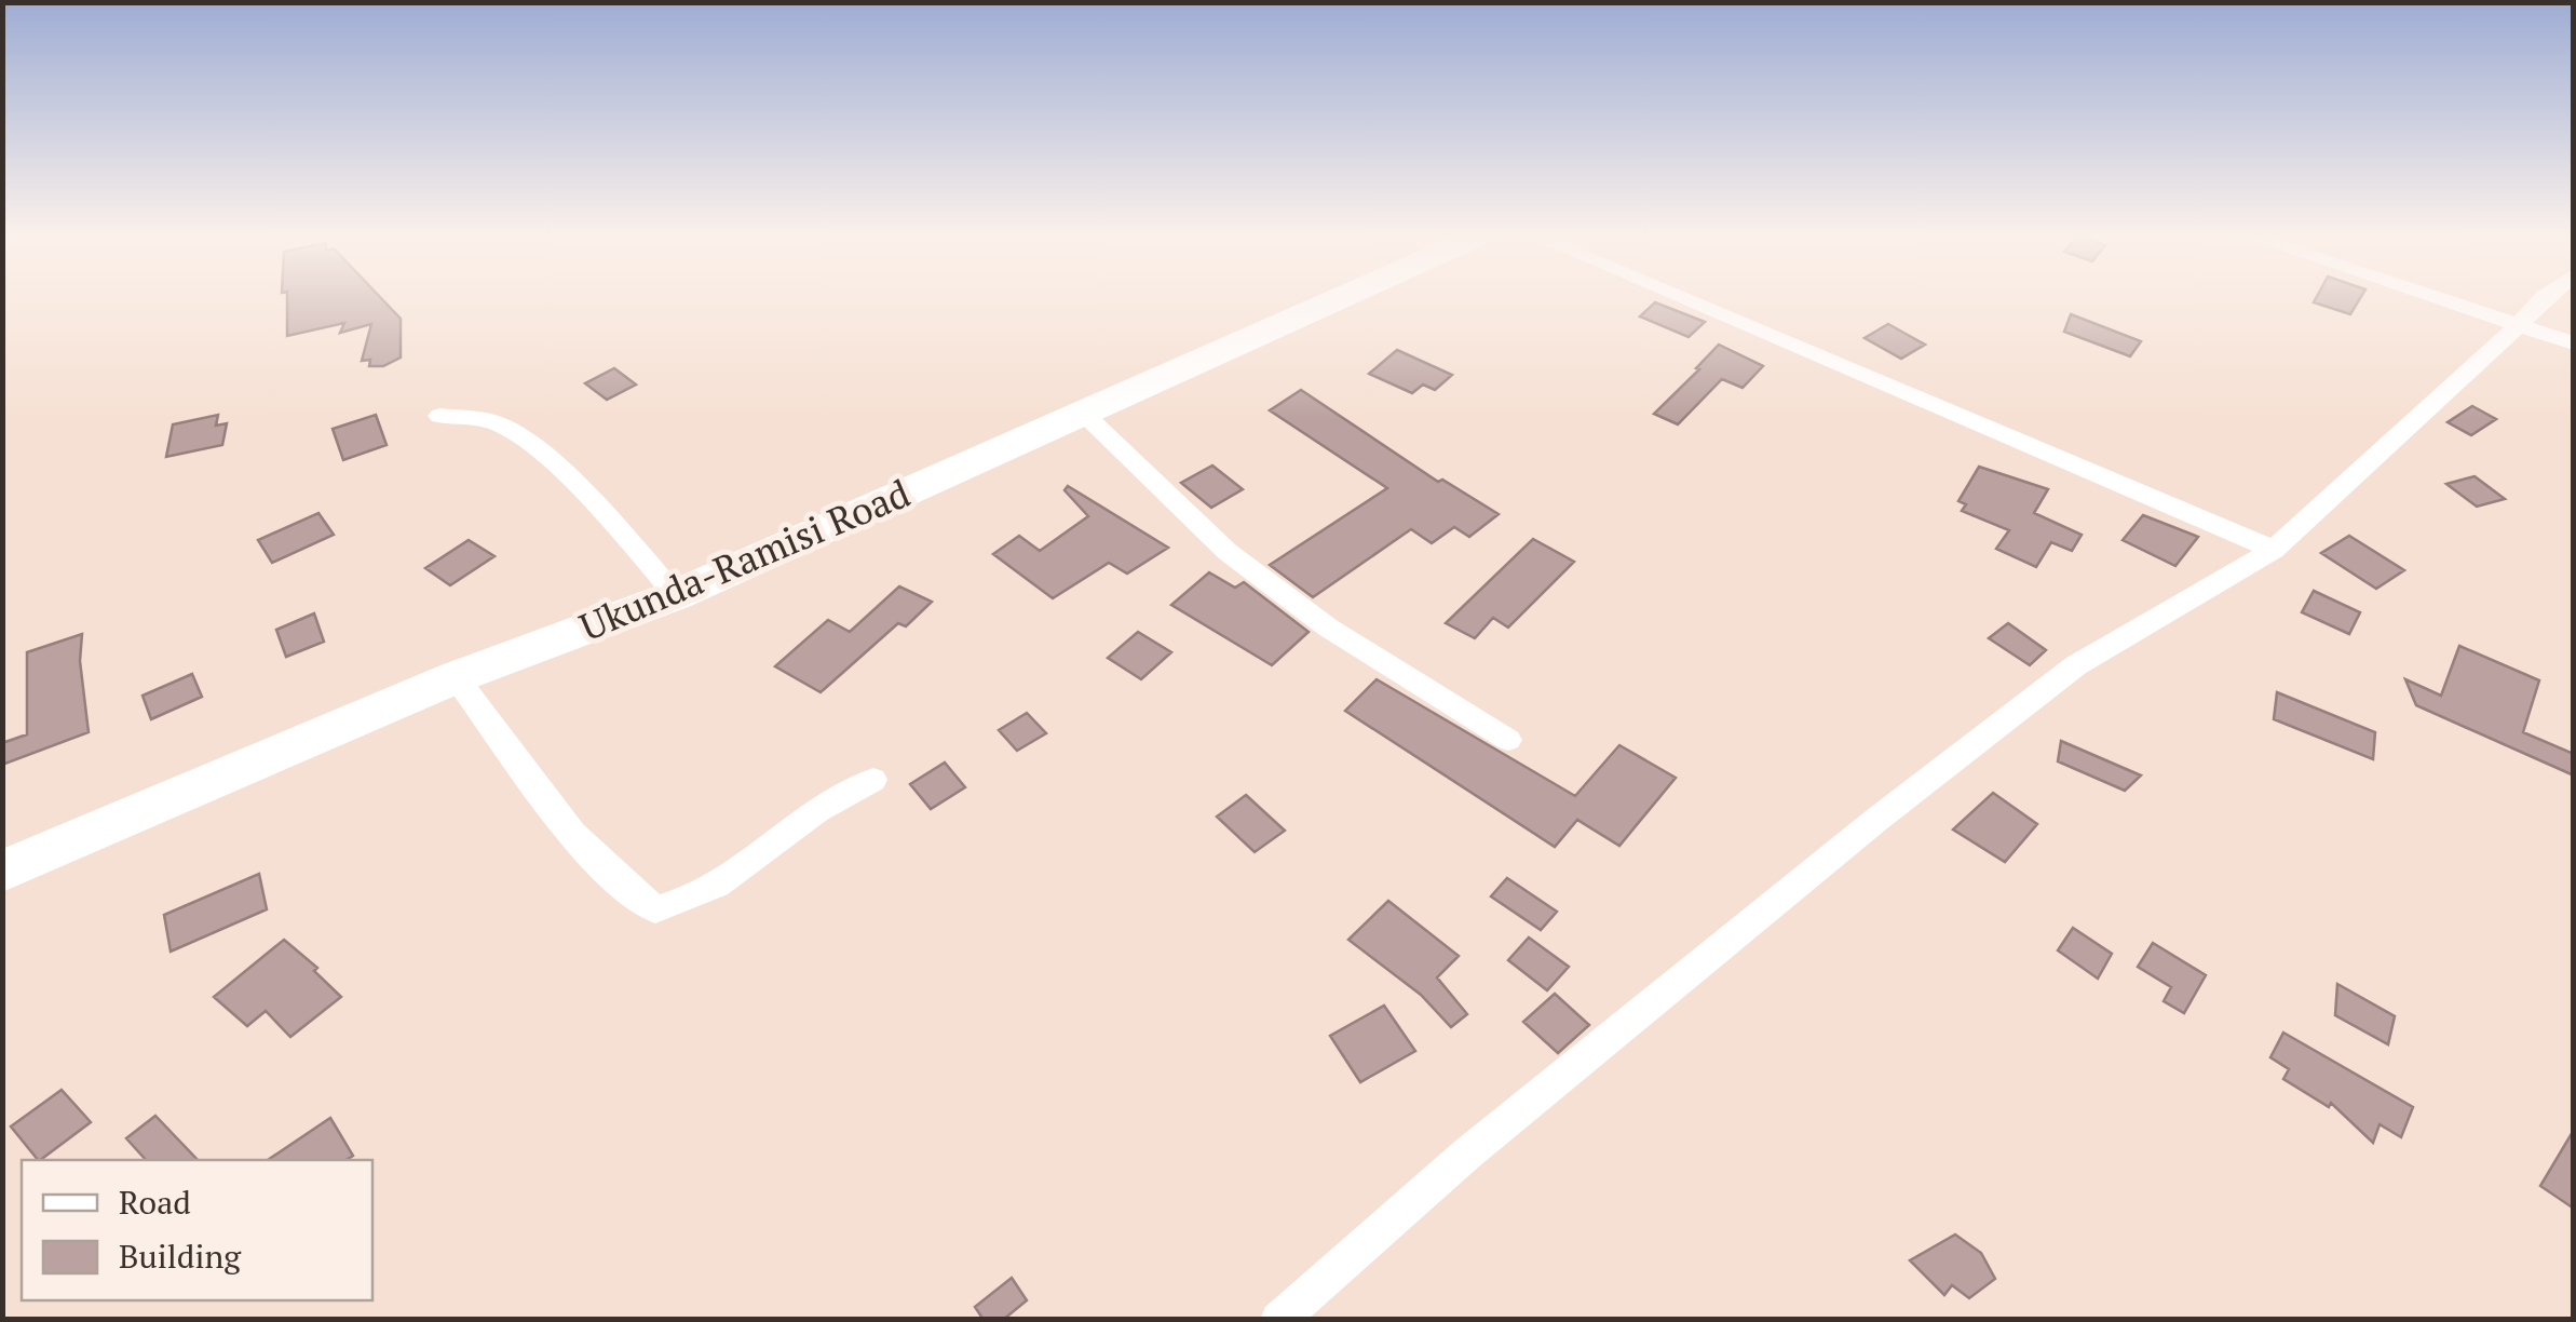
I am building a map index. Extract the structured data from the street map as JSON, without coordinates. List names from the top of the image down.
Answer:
{
  "streets": {
    "highway": ["Ukunda-Ramisi Road"]
  },
  "legend": ["Road", "Building"]
}
